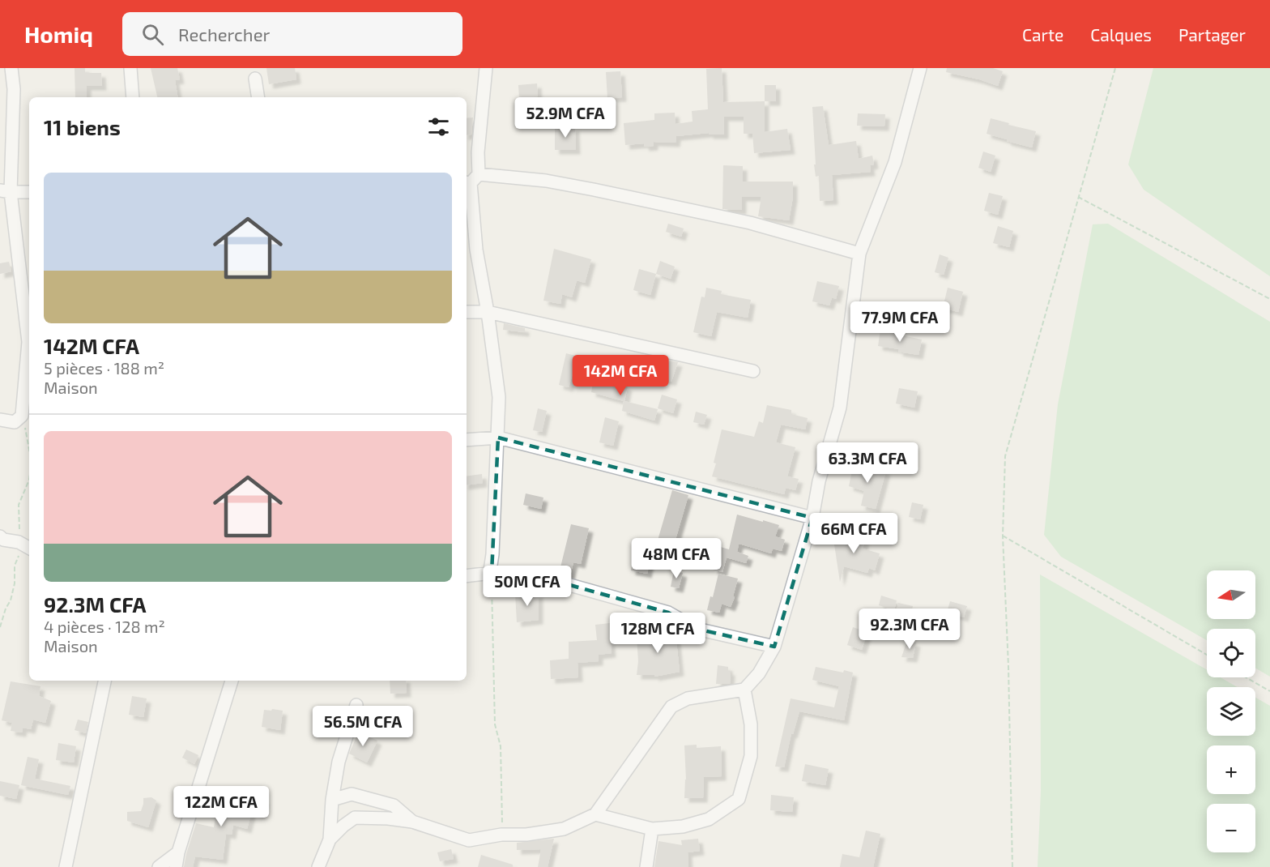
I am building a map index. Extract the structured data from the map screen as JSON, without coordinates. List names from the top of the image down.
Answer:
{
  "north": "left",
  "page": {
    "header": "Homiq",
    "search": "Rechercher",
    "nav": ["Carte", "Calques", "Partager"],
    "price": [
      "52.9M CFA",
      "77.9M CFA",
      "142M CFA",
      "63.3M CFA",
      "66M CFA",
      "48M CFA",
      "50M CFA",
      "92.3M CFA",
      "128M CFA",
      "56.5M CFA",
      "122M CFA"
    ],
    "heading": "11 biens",
    "list": [
      {
        "name": "142M CFA",
        "note": "5 pièces · 188 m² · Maison"
      },
      {
        "name": "92.3M CFA",
        "note": "4 pièces · 128 m² · Maison"
      }
    ],
    "map_buttons": ["+", "−"]
  }
}
